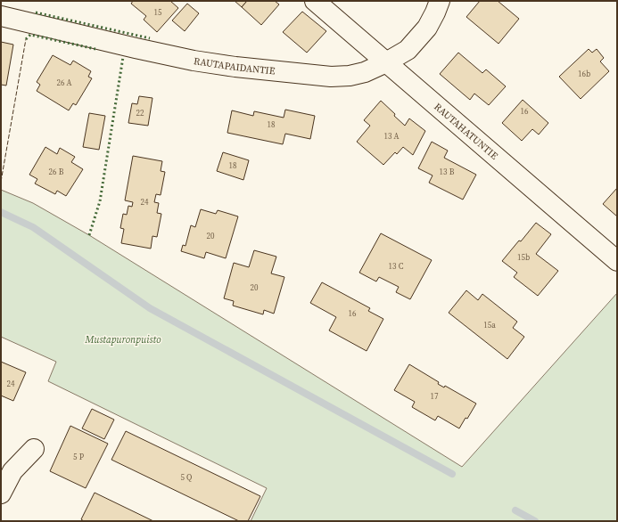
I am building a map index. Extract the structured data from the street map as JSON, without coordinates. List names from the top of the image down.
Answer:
{
  "streets": {
    "street": ["RAUTAPAIDANTIE", "RAUTAHATUNTIE"]
  },
  "crossings": [
    ["RAUTAPAIDANTIE", "RAUTAHATUNTIE"]
  ],
  "parks": ["Mustapuronpuisto"],
  "house_numbers": [
    "15",
    "16b",
    "26 A",
    "16",
    "22",
    "18",
    "13 A",
    "18",
    "26 B",
    "13 B",
    "24",
    "20",
    "15b",
    "13 C",
    "20",
    "16",
    "15a",
    "24",
    "17",
    "5 P",
    "5 Q"
  ]
}
